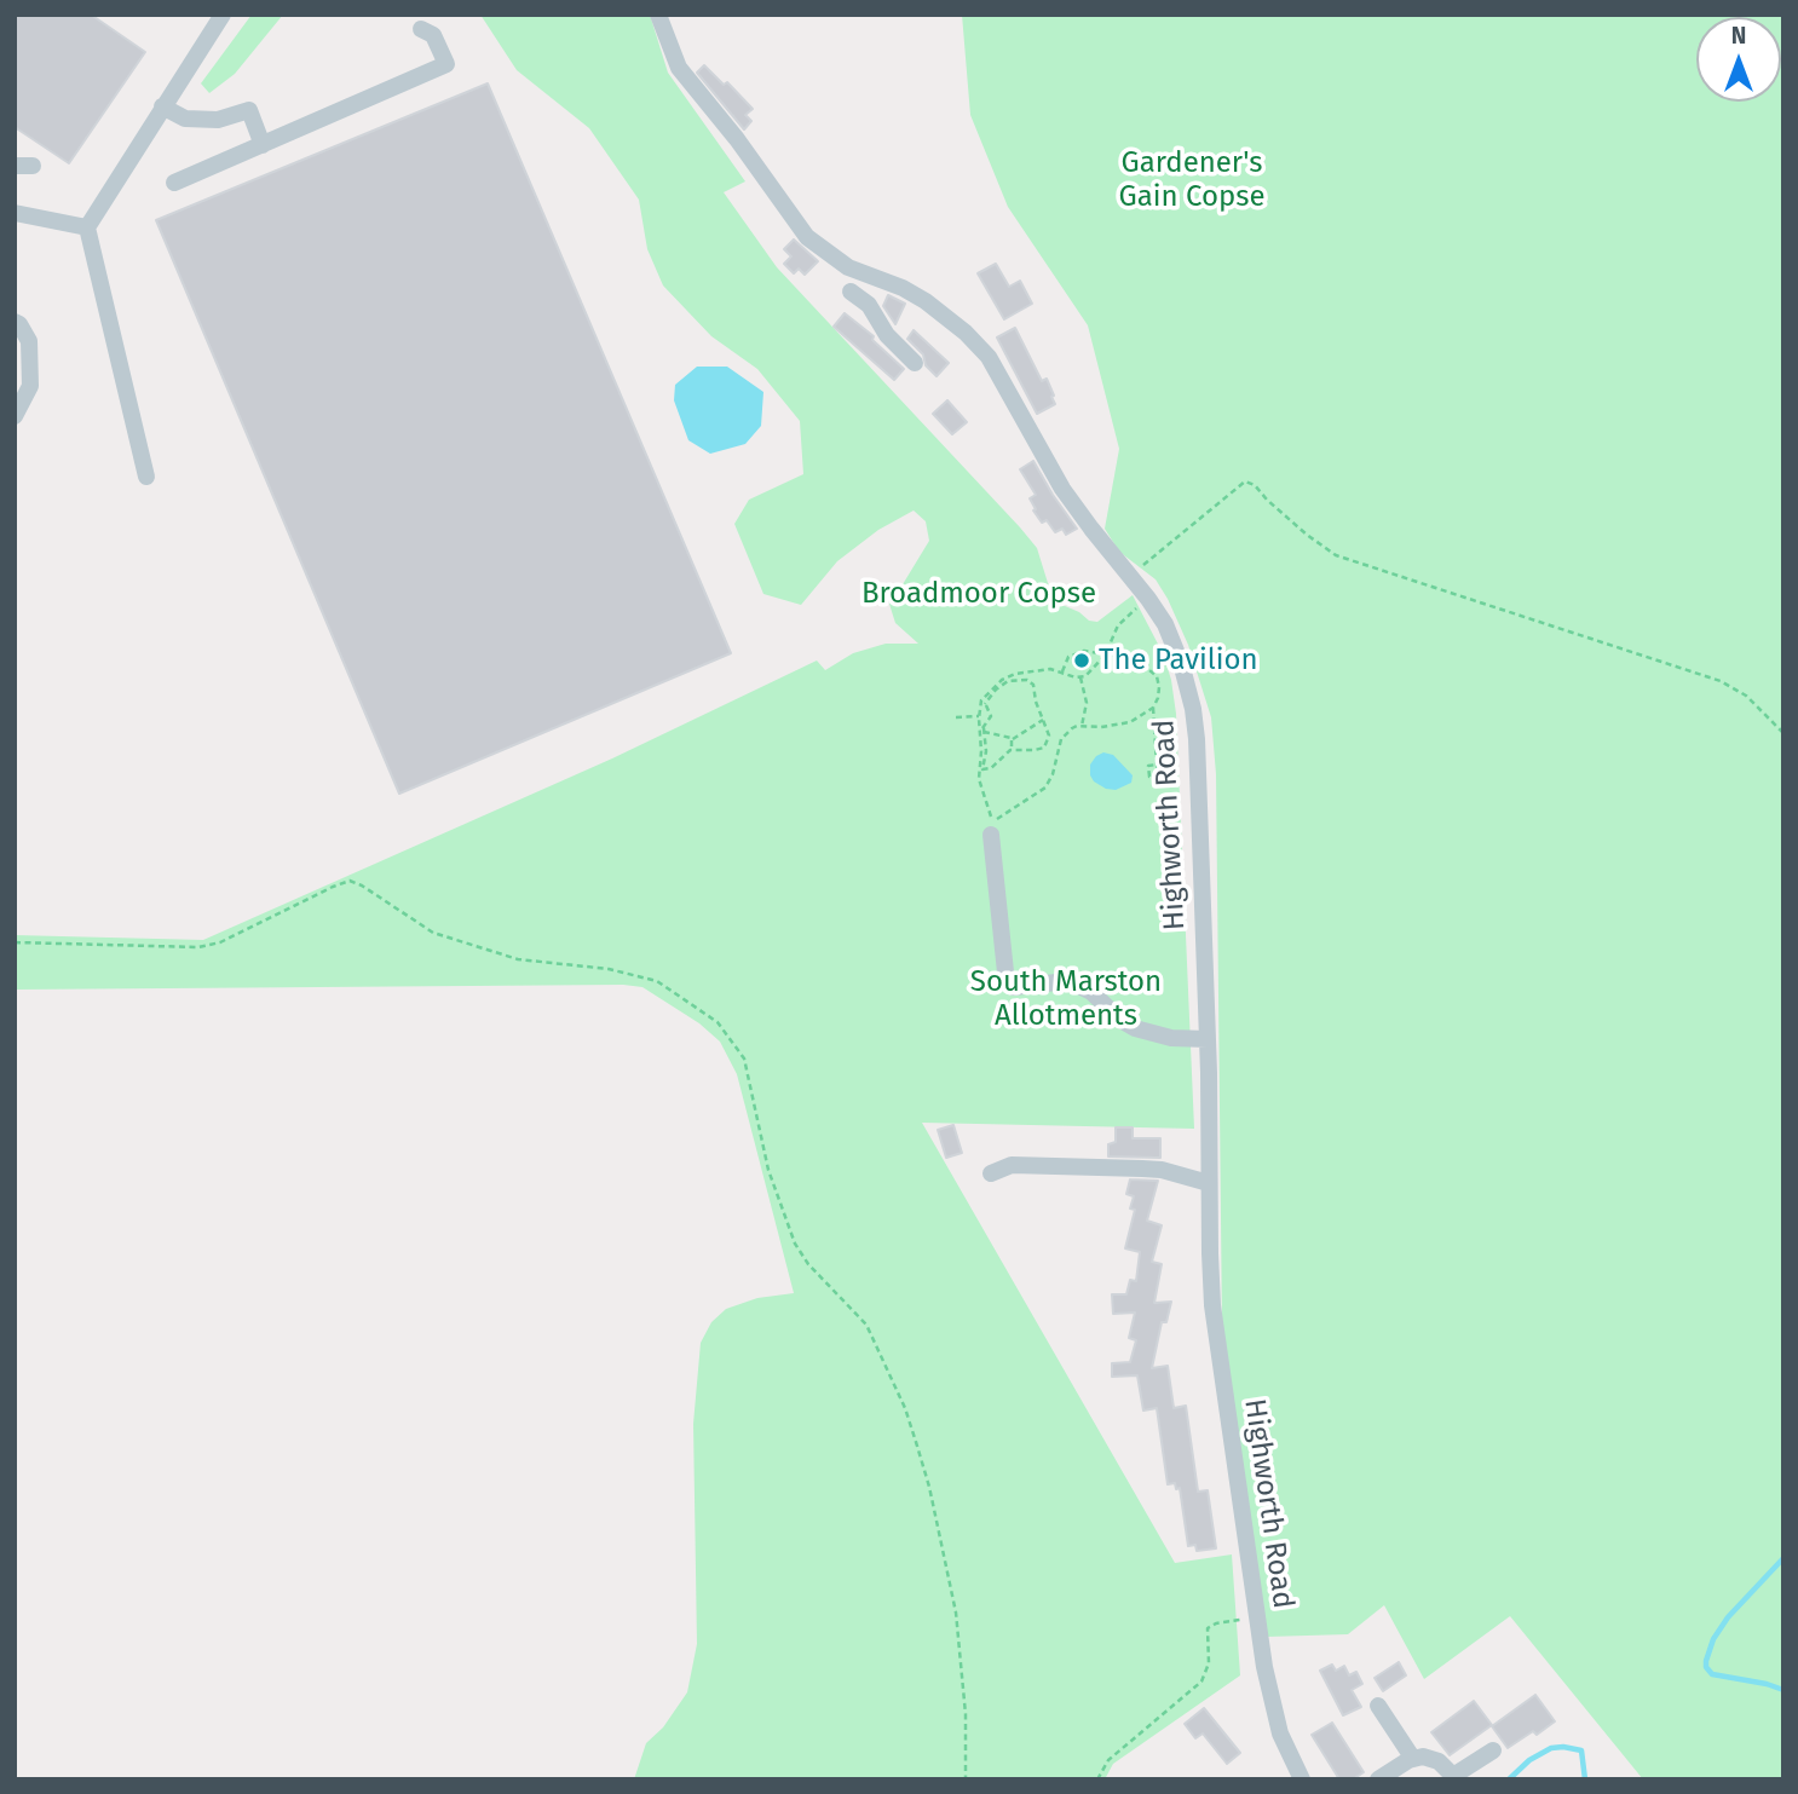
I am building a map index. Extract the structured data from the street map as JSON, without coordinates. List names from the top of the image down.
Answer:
{
  "streets": {
    "street": ["Highworth Road"]
  },
  "parks": ["Gardener's Gain Copse", "Broadmoor Copse", "South Marston Allotments"],
  "places": ["The Pavilion"],
  "north": "top"
}
